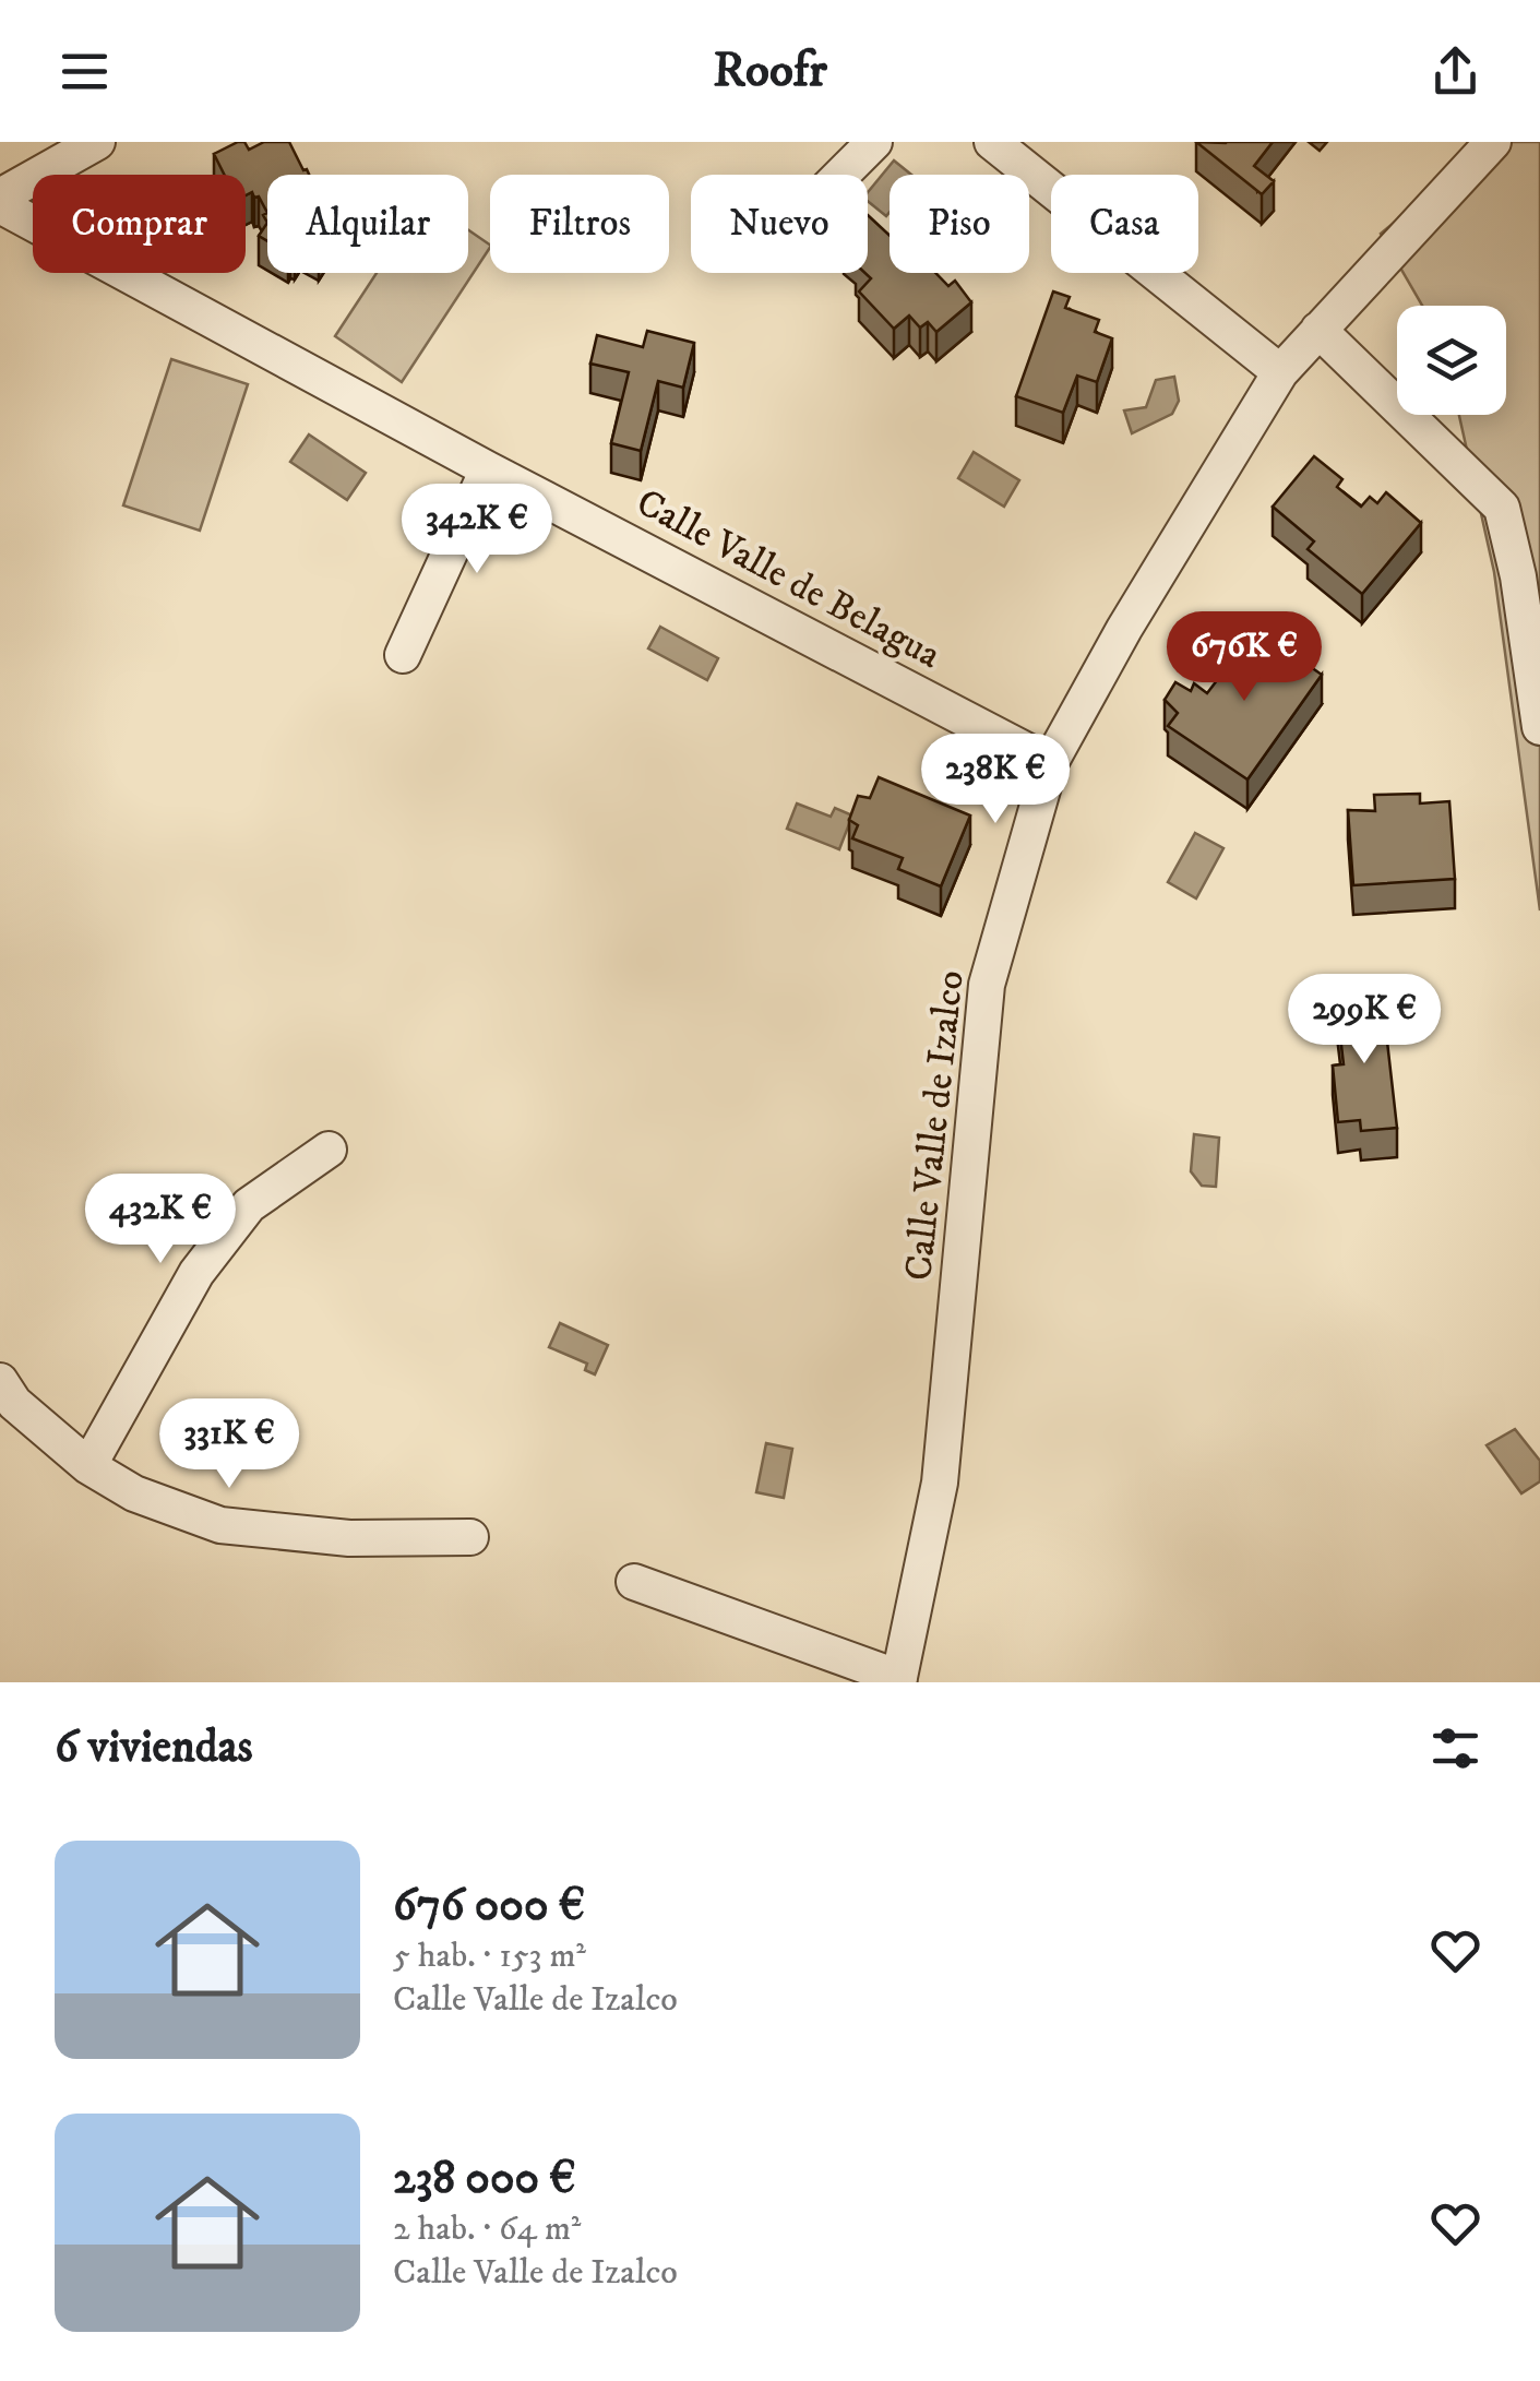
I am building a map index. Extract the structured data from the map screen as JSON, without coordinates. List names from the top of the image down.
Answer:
{
  "streets": {
    "street": ["Calle Valle de Belagua", "Calle Valle de Izalco"]
  },
  "crossings": [
    ["Calle Valle de Belagua", "Calle Valle de Izalco"]
  ],
  "page": {
    "header": "Roofr",
    "chip": [
      "Comprar",
      "Alquilar",
      "Filtros",
      "Nuevo",
      "Piso",
      "Casa"
    ],
    "price": [
      "342K €",
      "676K €",
      "238K €",
      "299K €",
      "432K €",
      "331K €"
    ],
    "heading": "6 viviendas",
    "list": [
      {
        "name": "676 000 €",
        "note": "5 hab. · 153 m² · Calle Valle de Izalco"
      },
      {
        "name": "238 000 €",
        "note": "2 hab. · 64 m² · Calle Valle de Izalco"
      }
    ]
  }
}
